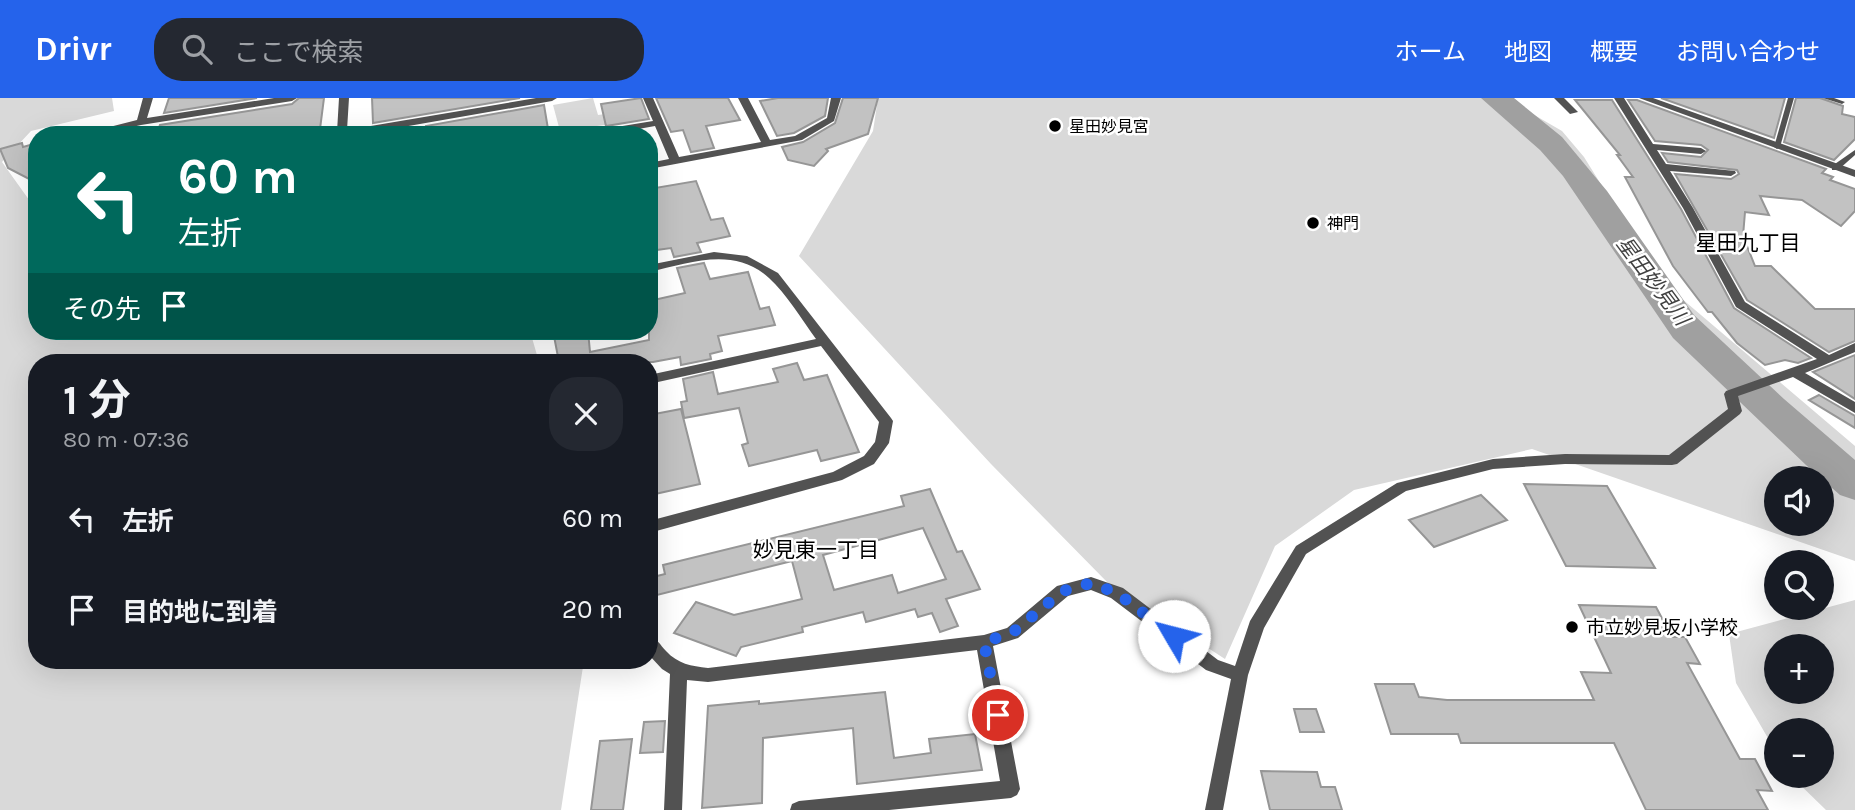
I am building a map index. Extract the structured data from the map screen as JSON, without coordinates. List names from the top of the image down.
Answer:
{
  "districts": ["星田九丁目", "妙見東一丁目"],
  "water": ["星田妙見川"],
  "places": ["星田妙見宮", "神門", "市立妙見坂小学校"],
  "page": {
    "header": "Drivr",
    "search": "ここで検索",
    "nav": [
      "ホーム",
      "地図",
      "概要",
      "お問い合わせ"
    ],
    "turn": ["60 m", "左折"],
    "then": "その先",
    "heading": ["1 分", "80 m · 07:36"],
    "map_buttons": ["+", "−"],
    "list": [
      {
        "name": "左折",
        "value": "60 m"
      },
      {
        "name": "目的地に到着",
        "value": "20 m"
      }
    ]
  }
}
